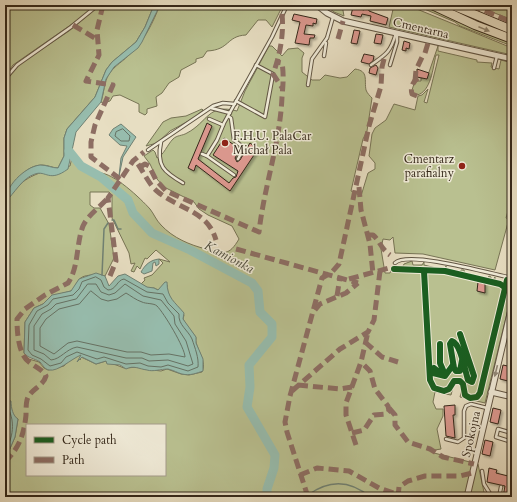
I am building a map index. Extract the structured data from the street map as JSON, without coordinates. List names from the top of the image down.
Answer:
{
  "streets": {
    "street": ["Cmentarna", "Spokojna"]
  },
  "one_way": ["Spokojna"],
  "water": ["Kamionka"],
  "places": ["F.H.U. PalaCar Michał Pala", "Cmentarz parafialny"],
  "legend": ["Cycle path", "Path"]
}
